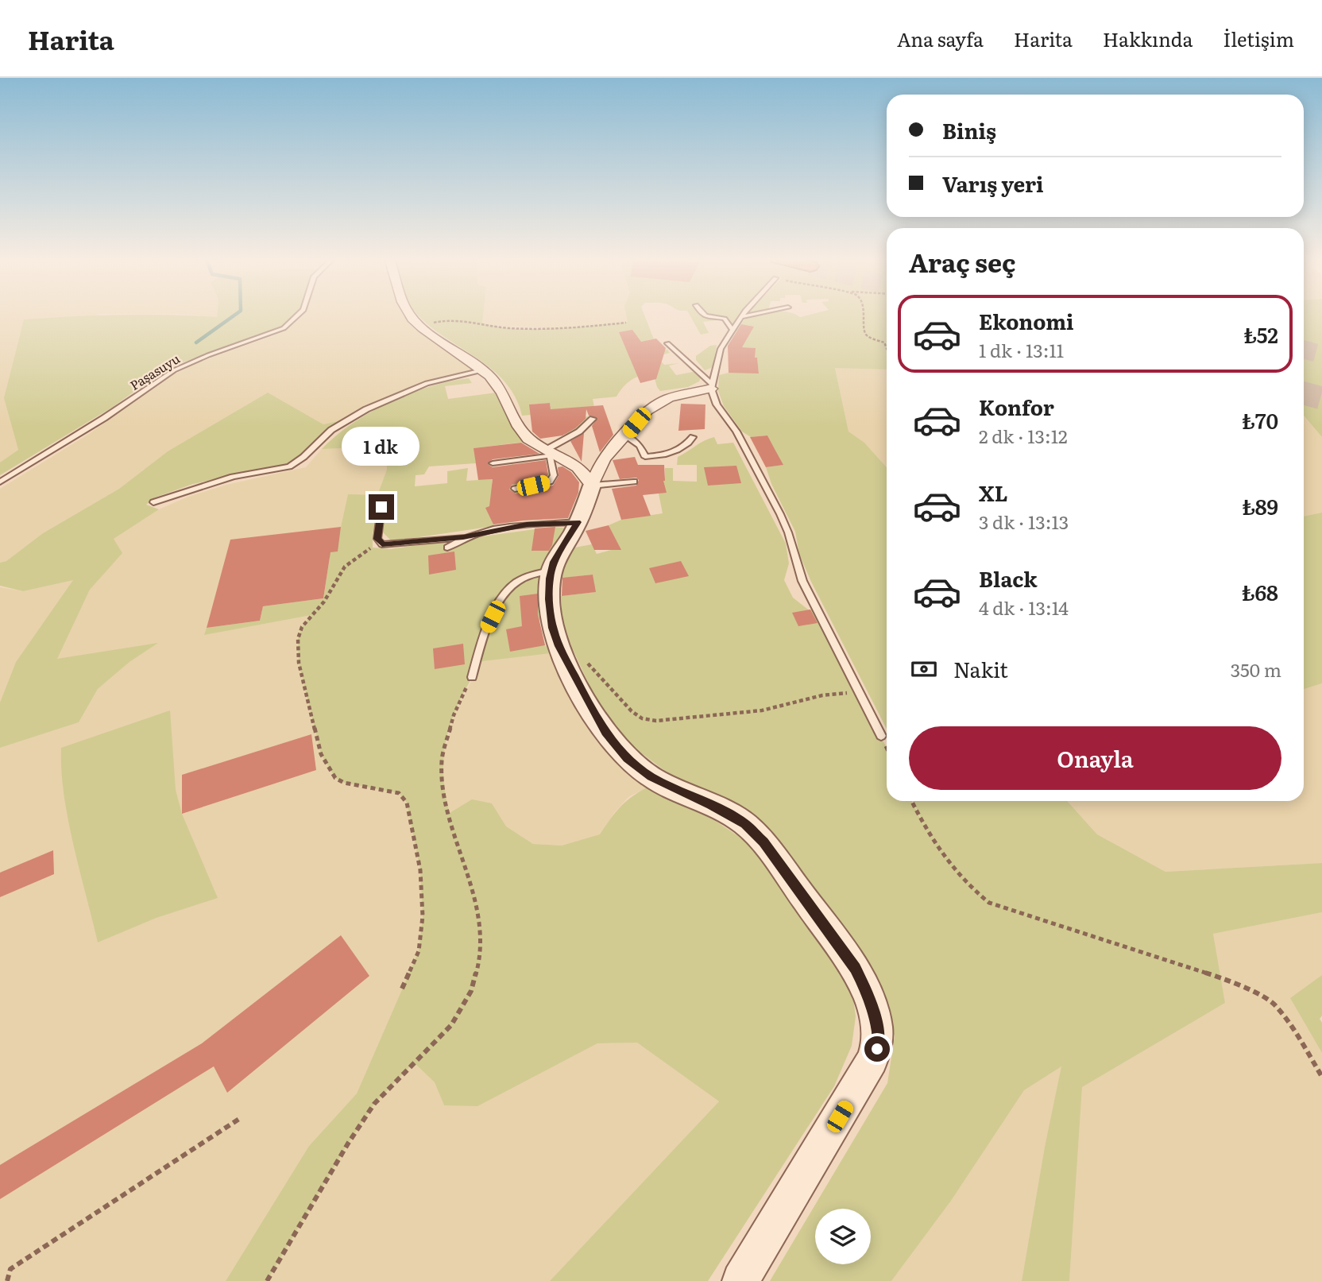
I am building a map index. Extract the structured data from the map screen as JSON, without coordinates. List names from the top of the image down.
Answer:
{
  "streets": {
    "lane": ["Paşasuyu"]
  },
  "page": {
    "header": "Harita",
    "nav": [
      "Ana sayfa",
      "Harita",
      "Hakkında",
      "İletişim"
    ],
    "banner": ["Biniş", "Varış yeri"],
    "heading": "Araç seç",
    "list": [
      {
        "name": "Ekonomi",
        "note": "1 dk · 13:11",
        "value": "₺52"
      },
      {
        "name": "Konfor",
        "note": "2 dk · 13:12",
        "value": "₺70"
      },
      {
        "name": "XL",
        "note": "3 dk · 13:13",
        "value": "₺89"
      },
      {
        "name": "Black",
        "note": "4 dk · 13:14",
        "value": "₺68"
      }
    ],
    "bubble": "1 dk",
    "pay": ["Nakit", "350 m"],
    "buttons": "Onayla"
  }
}
